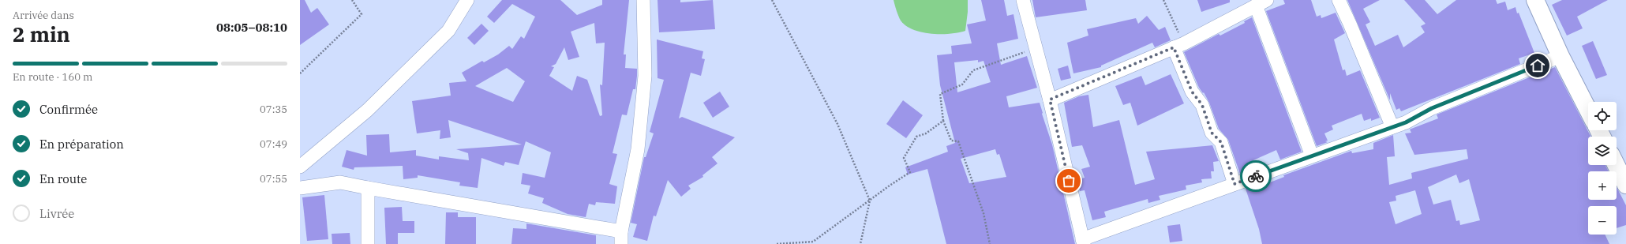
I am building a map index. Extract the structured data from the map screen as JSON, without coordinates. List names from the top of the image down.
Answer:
{
  "page": {
    "heading": ["2 min", "Arrivée dans", "08:05–08:10"],
    "bar": "En route · 160 m",
    "list": [
      ["Confirmée", "07:35"],
      ["En préparation", "07:49"],
      ["En route", "07:55"],
      "Livrée"
    ],
    "map_buttons": ["+", "−"]
  }
}
